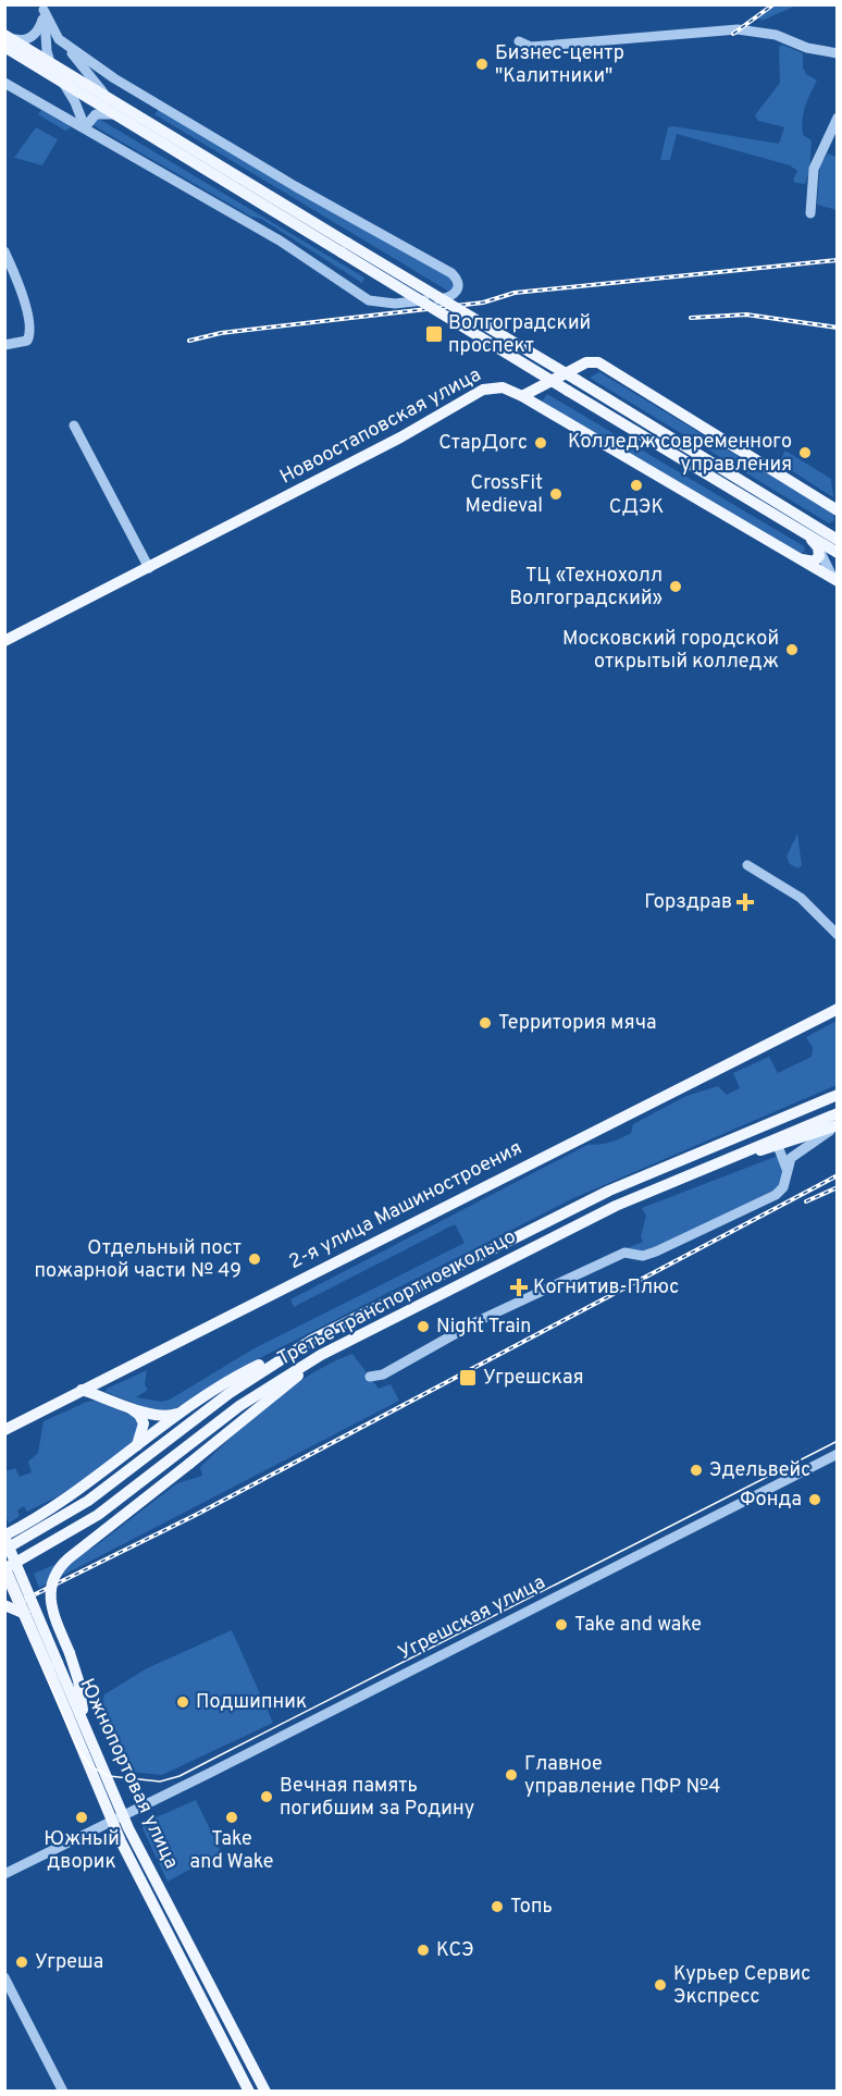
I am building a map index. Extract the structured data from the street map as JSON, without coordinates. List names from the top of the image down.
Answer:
{
  "streets": {
    "main road": [
      "Новоостаповская улица",
      "2-я улица Машиностроения",
      "Третье транспортное кольцо",
      "Южнопортовая улица"
    ],
    "street": ["Угрешская улица"]
  },
  "crossings": [
    ["Третье транспортное кольцо", "Южнопортовая улица"],
    ["Угрешская улица", "Южнопортовая улица"]
  ],
  "places": {
    "other": [
      "Бизнес-центр \"Калитники\"",
      "СтарДогс",
      "Колледж современного управления",
      "СДЭК",
      "CrossFit Medieval",
      "ТЦ «Технохолл Волгоградский»",
      "Московский городской открытый колледж",
      "Территория мяча",
      "Отдельный пост пожарной части № 49",
      "Night Train",
      "Эдельвейс",
      "Фонда",
      "Take and wake",
      "Подшипник",
      "Главное управление ПФР №4",
      "Вечная память погибшим за Родину",
      "Южный дворик",
      "Take and Wake",
      "Топь",
      "КСЭ",
      "Угреша",
      "Курьер Сервис Экспресс"
    ],
    "transit": ["Волгоградский проспект", "Угрешская"],
    "health": ["Горздрав", "Когнитив-Плюс"]
  }
}
